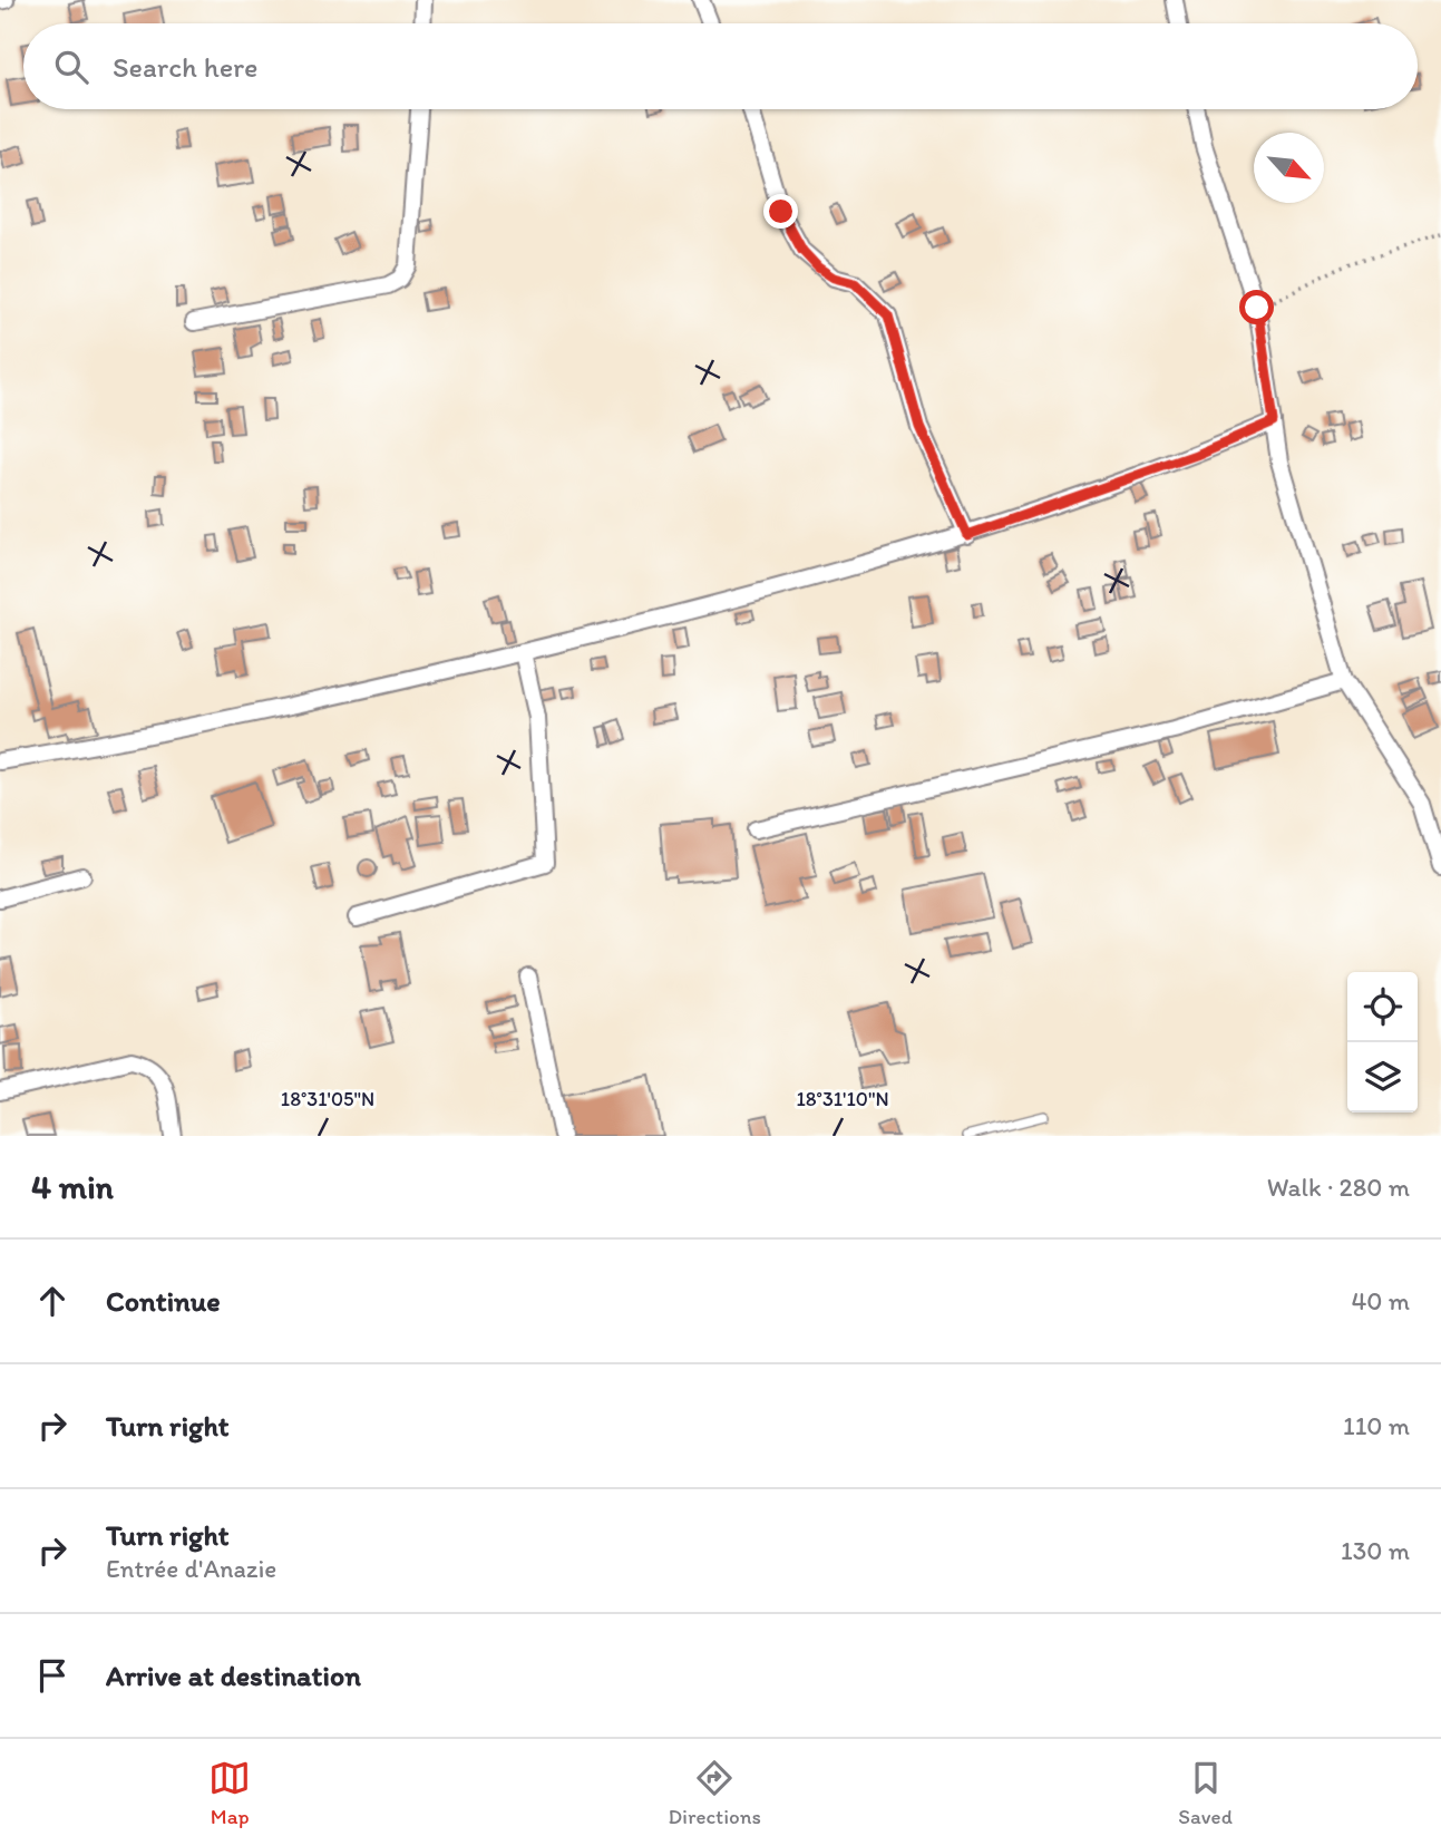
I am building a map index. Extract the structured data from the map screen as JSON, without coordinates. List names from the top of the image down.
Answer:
{
  "north": "bottom right",
  "page": {
    "search": "Search here",
    "heading": ["4 min", "Walk · 280 m"],
    "list": [
      ["Continue", "40 m"],
      ["Turn right", "110 m"],
      ["Turn right", "Entrée d'Anazie", "130 m"],
      "Arrive at destination"
    ],
    "nav": ["Map", "Directions", "Saved"]
  },
  "coordinates": ["18°31'05\"N", "18°31'10\"N"]
}
